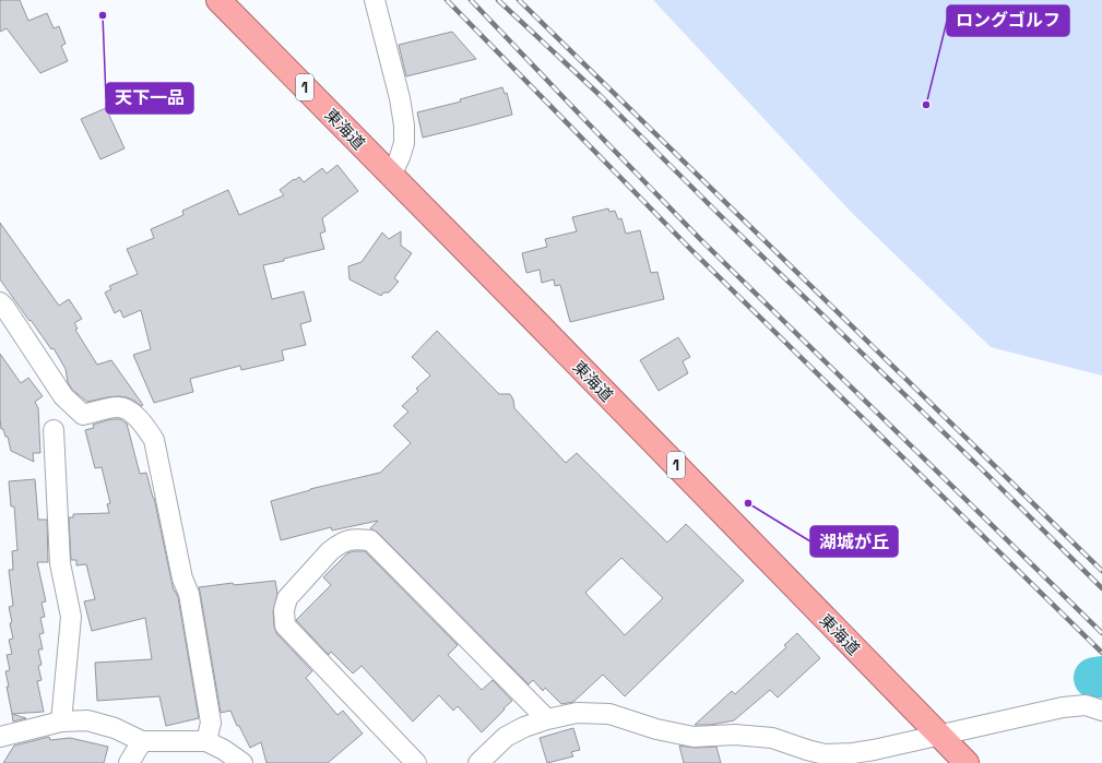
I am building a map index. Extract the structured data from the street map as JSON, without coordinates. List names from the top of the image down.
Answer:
{
  "streets": {
    "highway": ["1", "東海道"]
  },
  "places": ["天下一品", "ロングゴルフ", "湖城が丘"]
}
